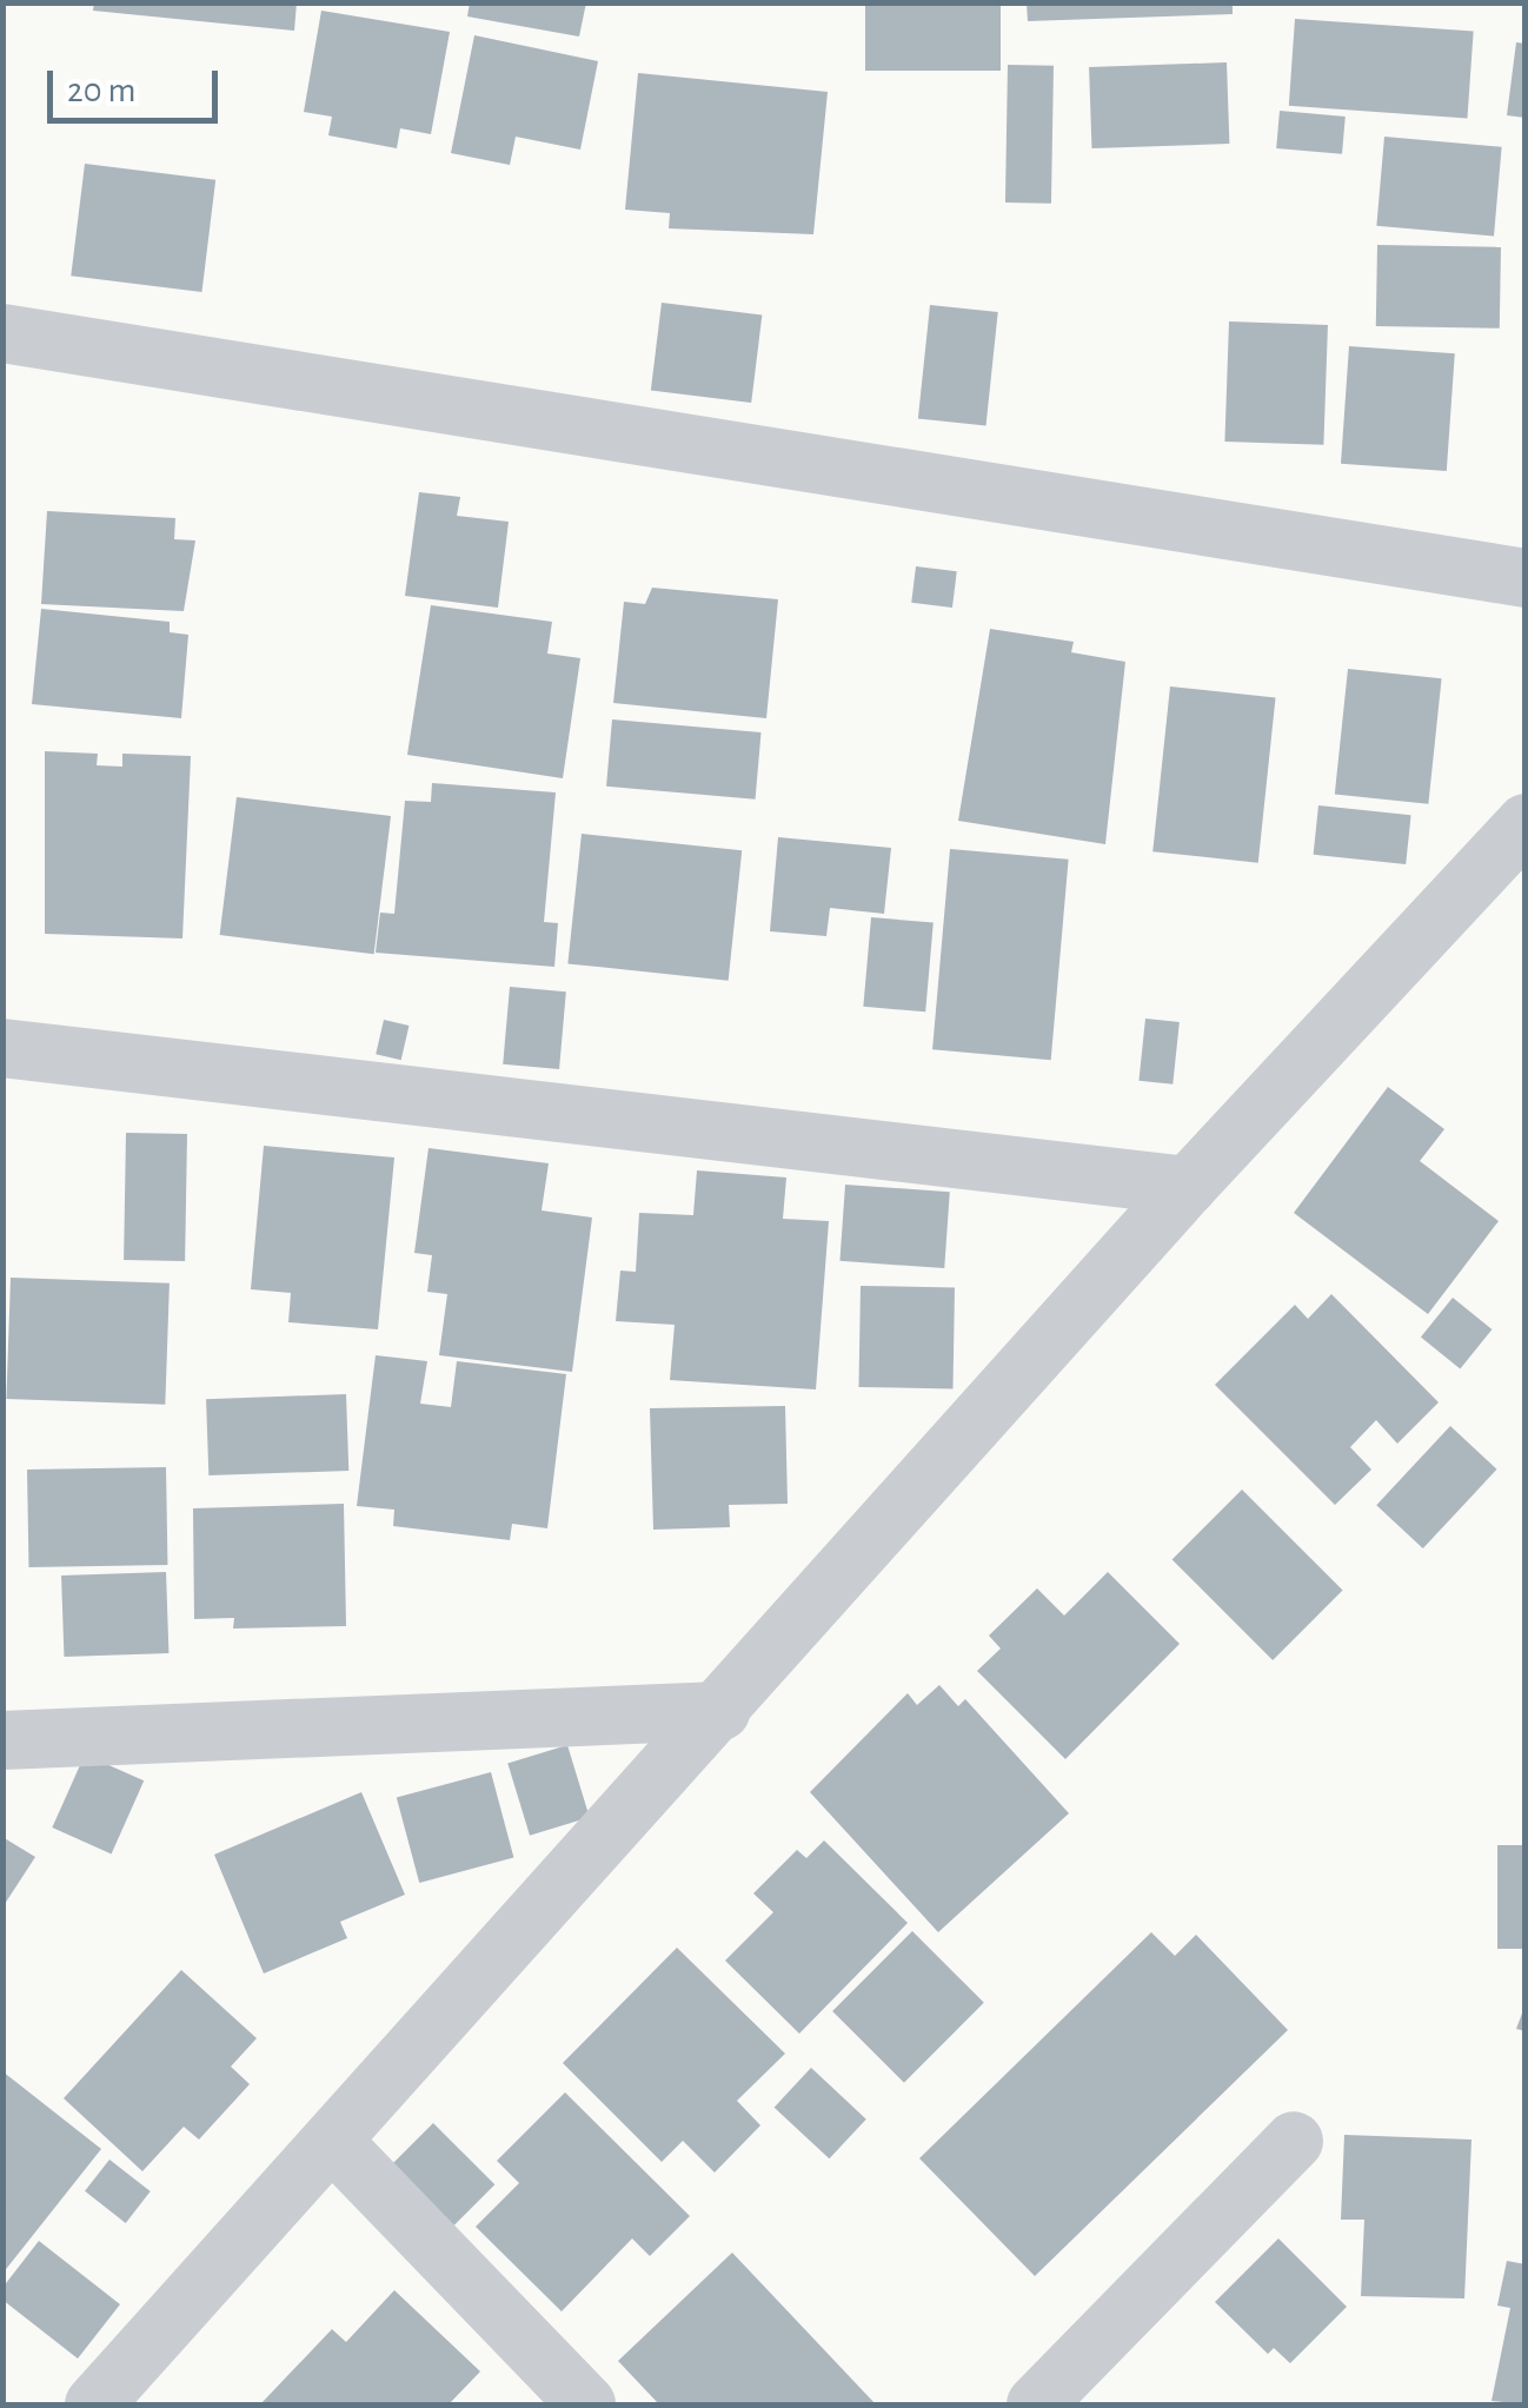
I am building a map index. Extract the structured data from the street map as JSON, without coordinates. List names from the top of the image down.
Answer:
{
  "scale_bar": "20 m"
}
